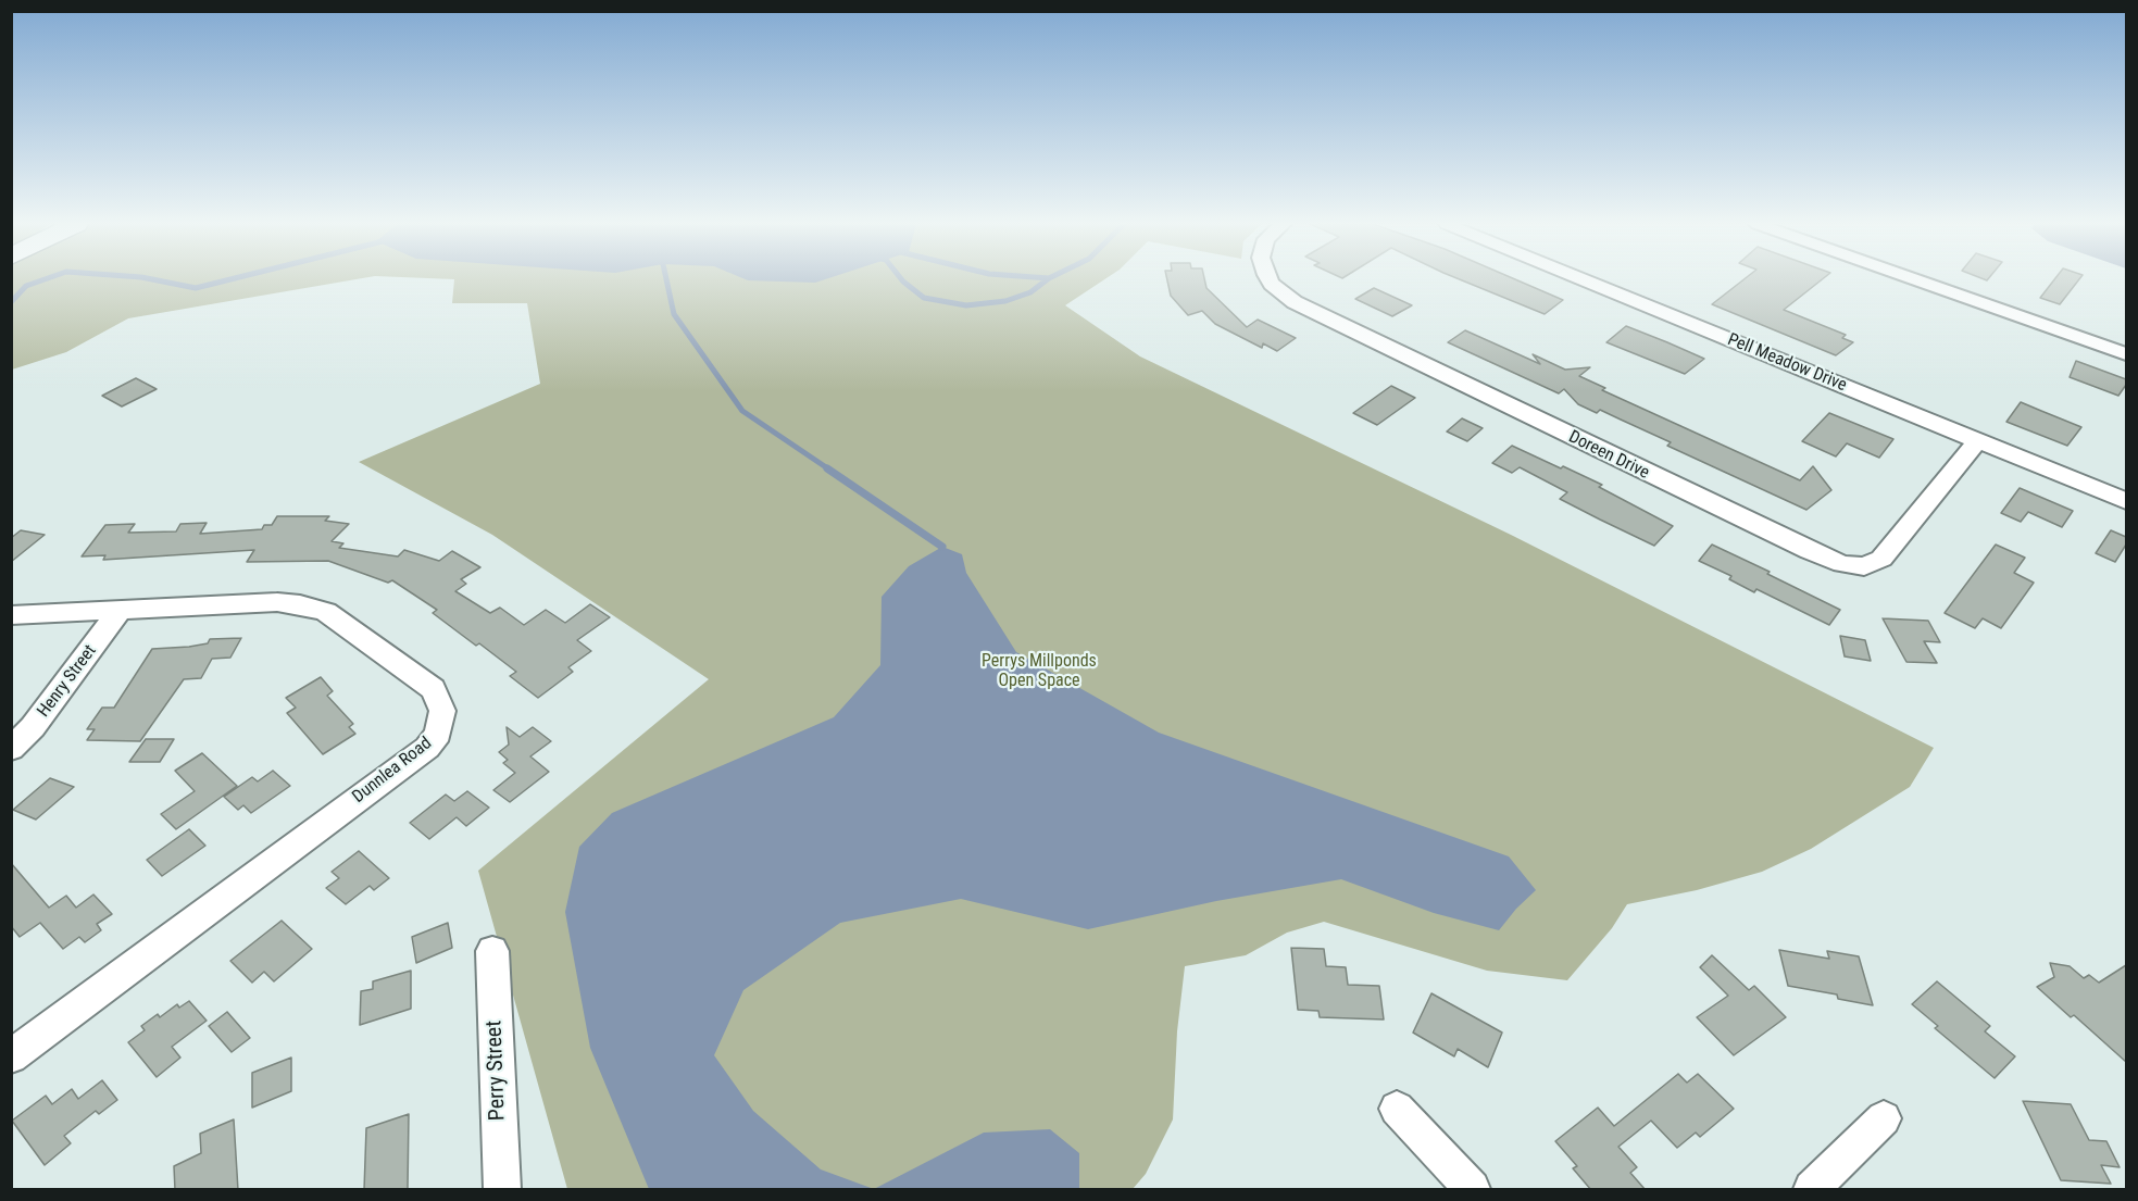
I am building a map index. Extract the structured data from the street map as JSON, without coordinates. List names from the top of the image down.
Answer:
{
  "streets": {
    "street": [
      "Pell Meadow Drive",
      "Doreen Drive",
      "Henry Street",
      "Dunnlea Road",
      "Perry Street"
    ]
  },
  "crossings": [
    ["Pell Meadow Drive", "Doreen Drive"],
    ["Henry Street", "Dunnlea Road"]
  ],
  "parks": ["Perrys Millponds Open Space"]
}
